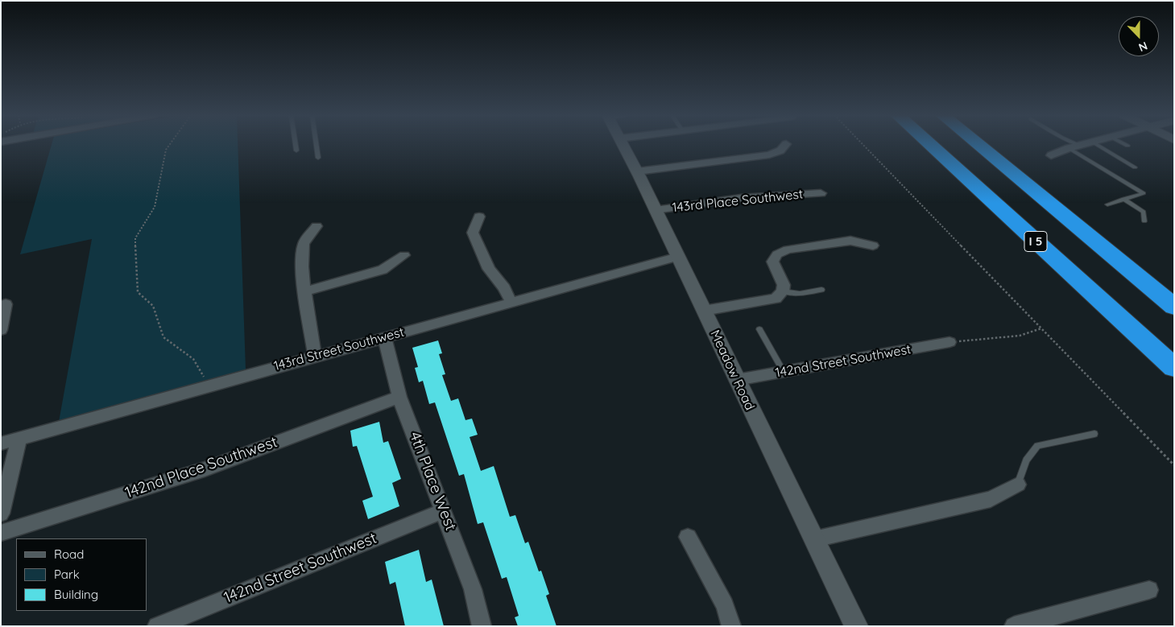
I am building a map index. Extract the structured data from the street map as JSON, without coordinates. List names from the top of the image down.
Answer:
{
  "streets": {
    "highway": ["I 5"],
    "street": [
      "143rd Place Southwest",
      "143rd Street Southwest",
      "142nd Street Southwest",
      "Meadow Road",
      "142nd Place Southwest",
      "4th Place West"
    ]
  },
  "crossings": [
    ["143rd Place Southwest", "Meadow Road"],
    ["143rd Street Southwest", "Meadow Road"],
    ["143rd Street Southwest", "4th Place West"],
    ["142nd Street Southwest", "Meadow Road"],
    ["142nd Street Southwest", "4th Place West"],
    ["142nd Place Southwest", "4th Place West"]
  ],
  "legend": ["Road", "Park", "Building"],
  "north": "bottom"
}
